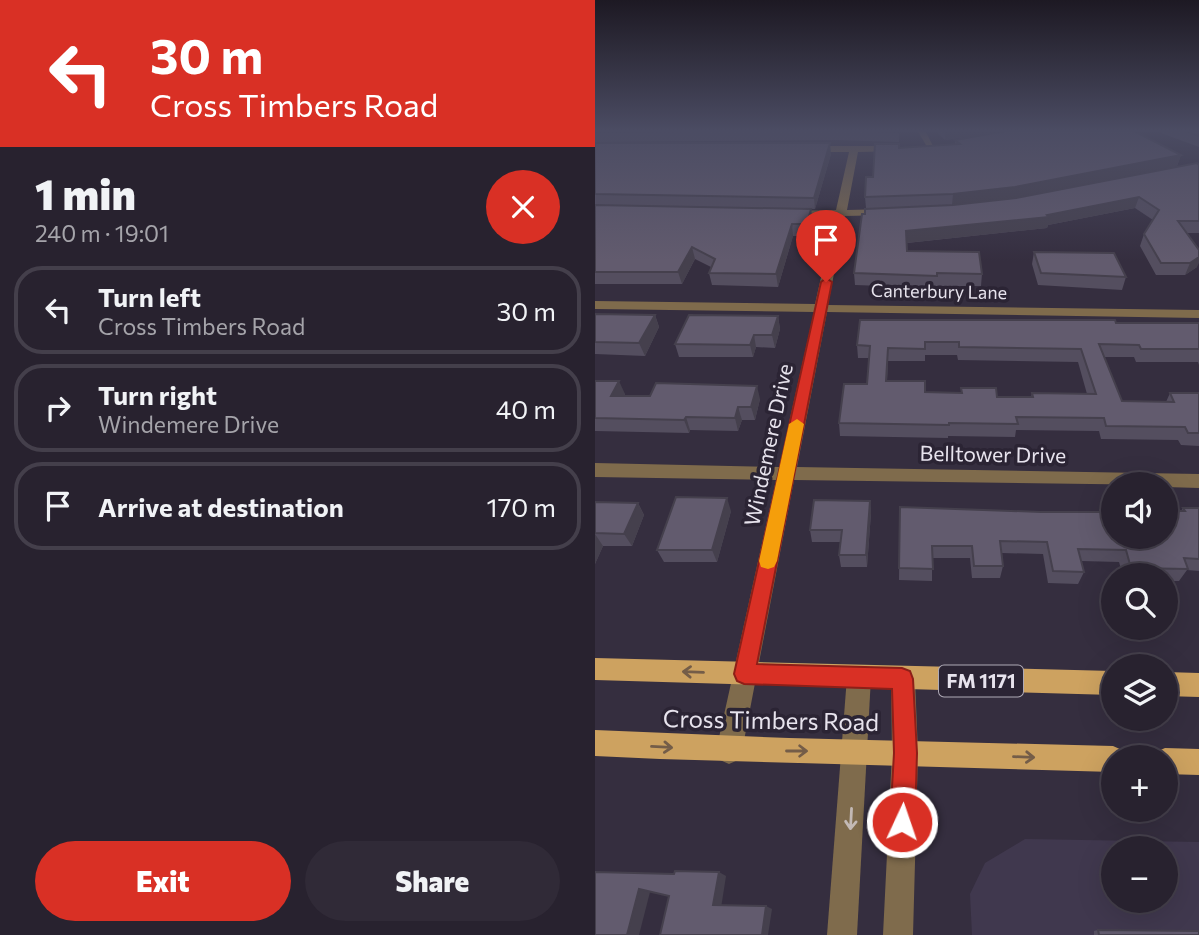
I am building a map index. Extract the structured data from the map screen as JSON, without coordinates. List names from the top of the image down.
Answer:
{
  "streets": {
    "main road": ["FM 1171", "Cross Timbers Road"],
    "street": ["Canterbury Lane", "Windemere Drive", "Belltower Drive"]
  },
  "crossings": [
    ["Canterbury Lane", "Windemere Drive"],
    ["Windemere Drive", "Belltower Drive"],
    ["Windemere Drive", "Cross Timbers Road"]
  ],
  "page": {
    "turn": ["30 m", "Cross Timbers Road"],
    "heading": ["1 min", "240 m · 19:01"],
    "list": [
      {
        "name": "Turn left",
        "note": "Cross Timbers Road",
        "value": "30 m"
      },
      {
        "name": "Turn right",
        "note": "Windemere Drive",
        "value": "40 m"
      },
      {
        "name": "Arrive at destination",
        "value": "170 m"
      }
    ],
    "map_buttons": ["+", "−"],
    "buttons": ["Exit", "Share"]
  }
}
